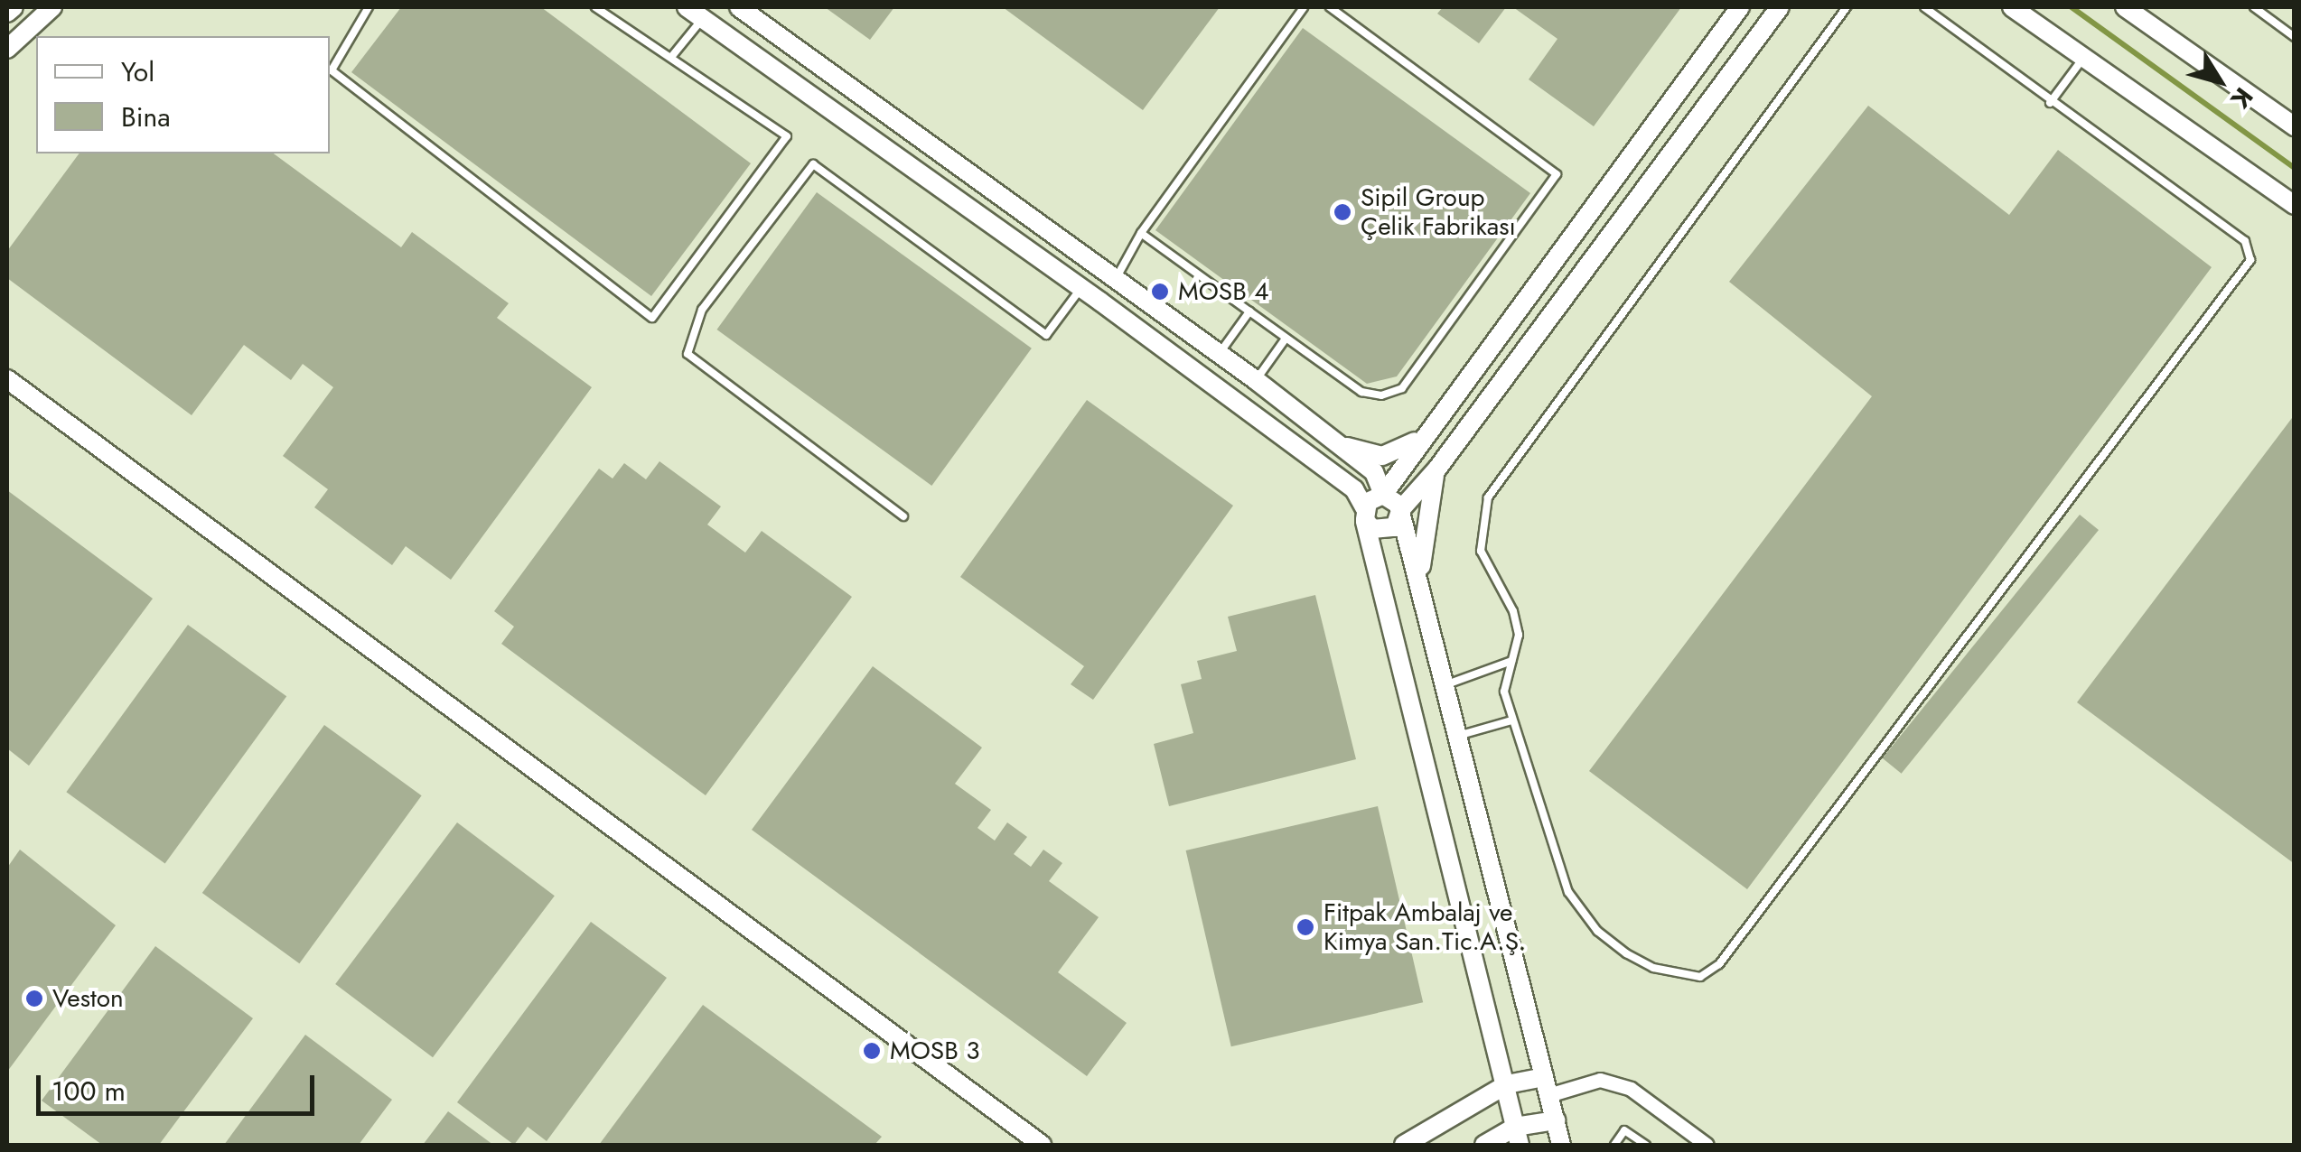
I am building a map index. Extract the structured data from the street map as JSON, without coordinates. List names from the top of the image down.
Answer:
{
  "places": [
    "Sipil Group Çelik Fabrikası",
    "MOSB 4",
    "Fitpak Ambalaj ve Kimya San.Tic.A.Ş.",
    "Veston",
    "MOSB 3"
  ],
  "legend": ["Yol", "Bina"],
  "scale_bar": "100 m",
  "north": "bottom right"
}
